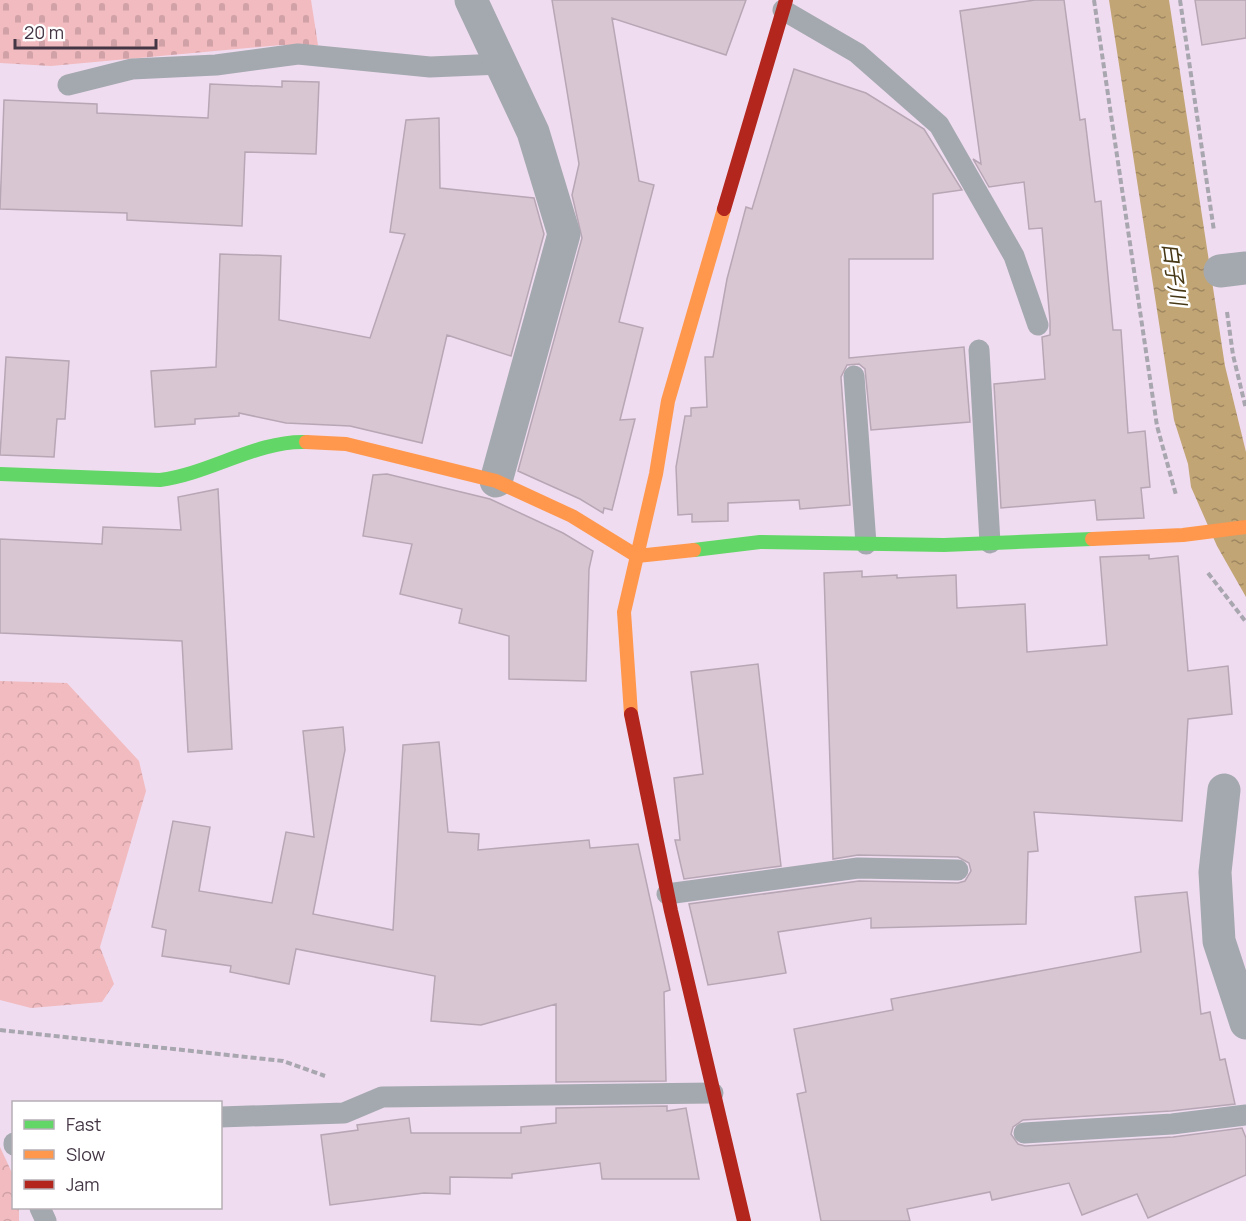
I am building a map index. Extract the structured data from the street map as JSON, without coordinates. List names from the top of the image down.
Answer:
{
  "water": ["白子川"],
  "legend": ["Fast", "Slow", "Jam"],
  "scale_bar": "20 m"
}
